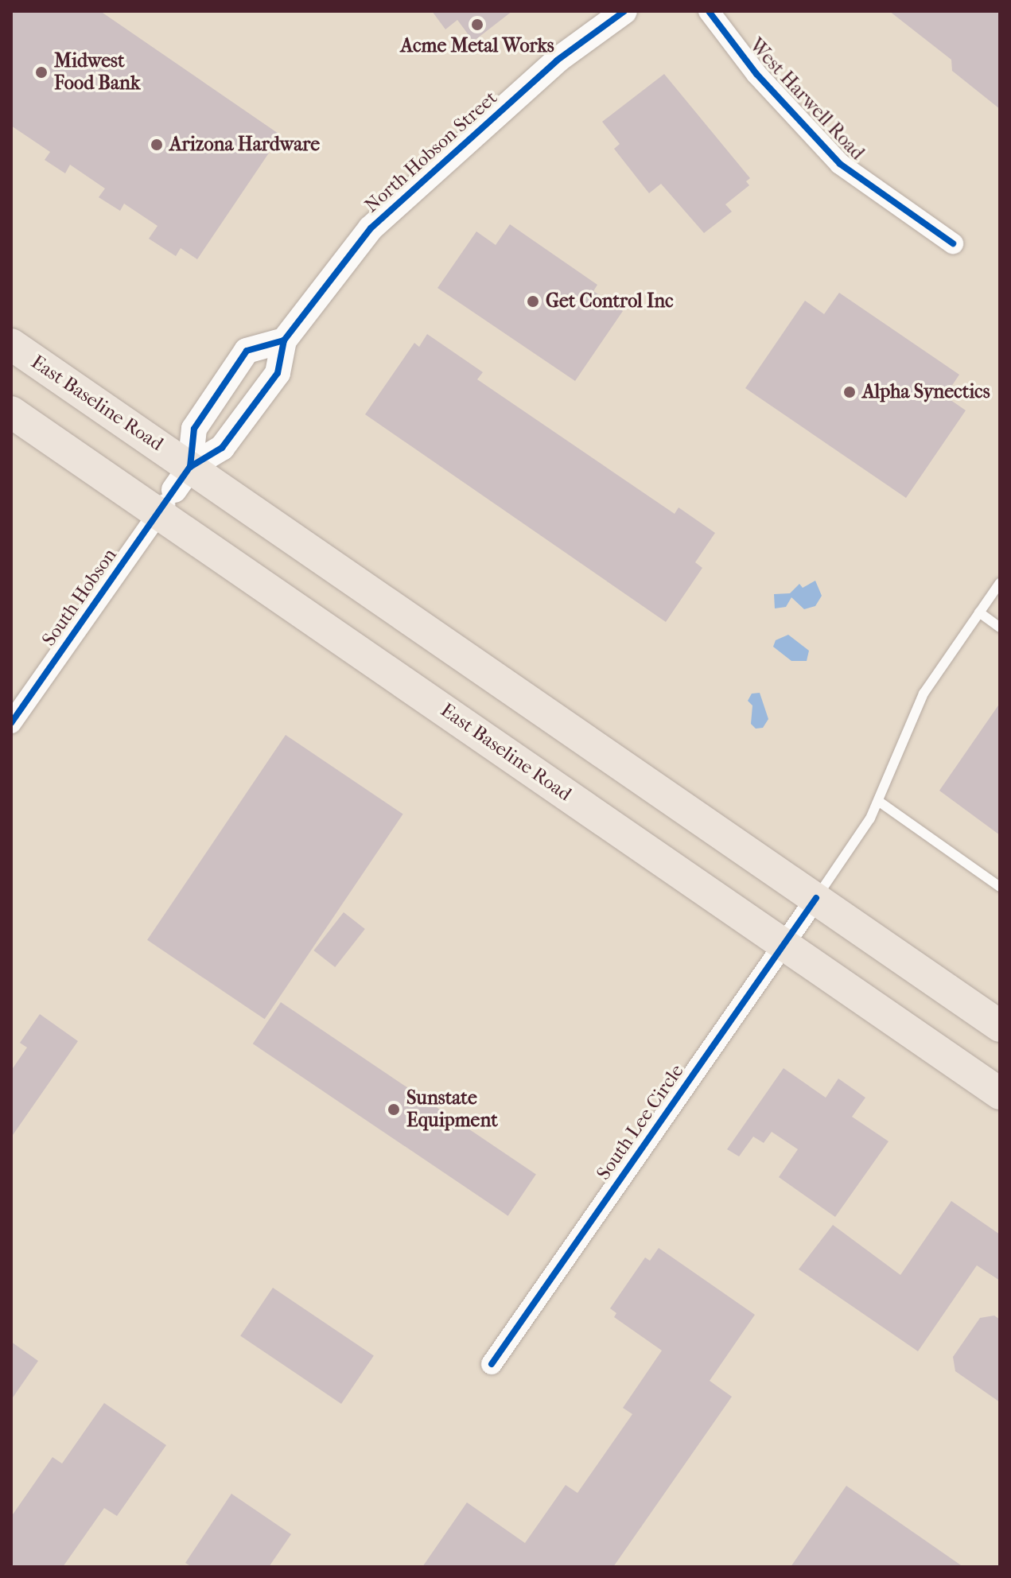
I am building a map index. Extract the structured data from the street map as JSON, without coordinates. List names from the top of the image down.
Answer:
{
  "streets": {
    "main road": ["East Baseline Road"],
    "street": [
      "West Harwell Road",
      "North Hobson Street",
      "South Hobson",
      "South Lee Circle"
    ]
  },
  "crossings": [
    ["North Hobson Street", "East Baseline Road"],
    ["North Hobson Street", "South Hobson"],
    ["East Baseline Road", "South Hobson"],
    ["East Baseline Road", "South Lee Circle"]
  ],
  "places": [
    "Acme Metal Works",
    "Midwest Food Bank",
    "Arizona Hardware",
    "Get Control Inc",
    "Alpha Synectics",
    "Sunstate Equipment"
  ]
}
